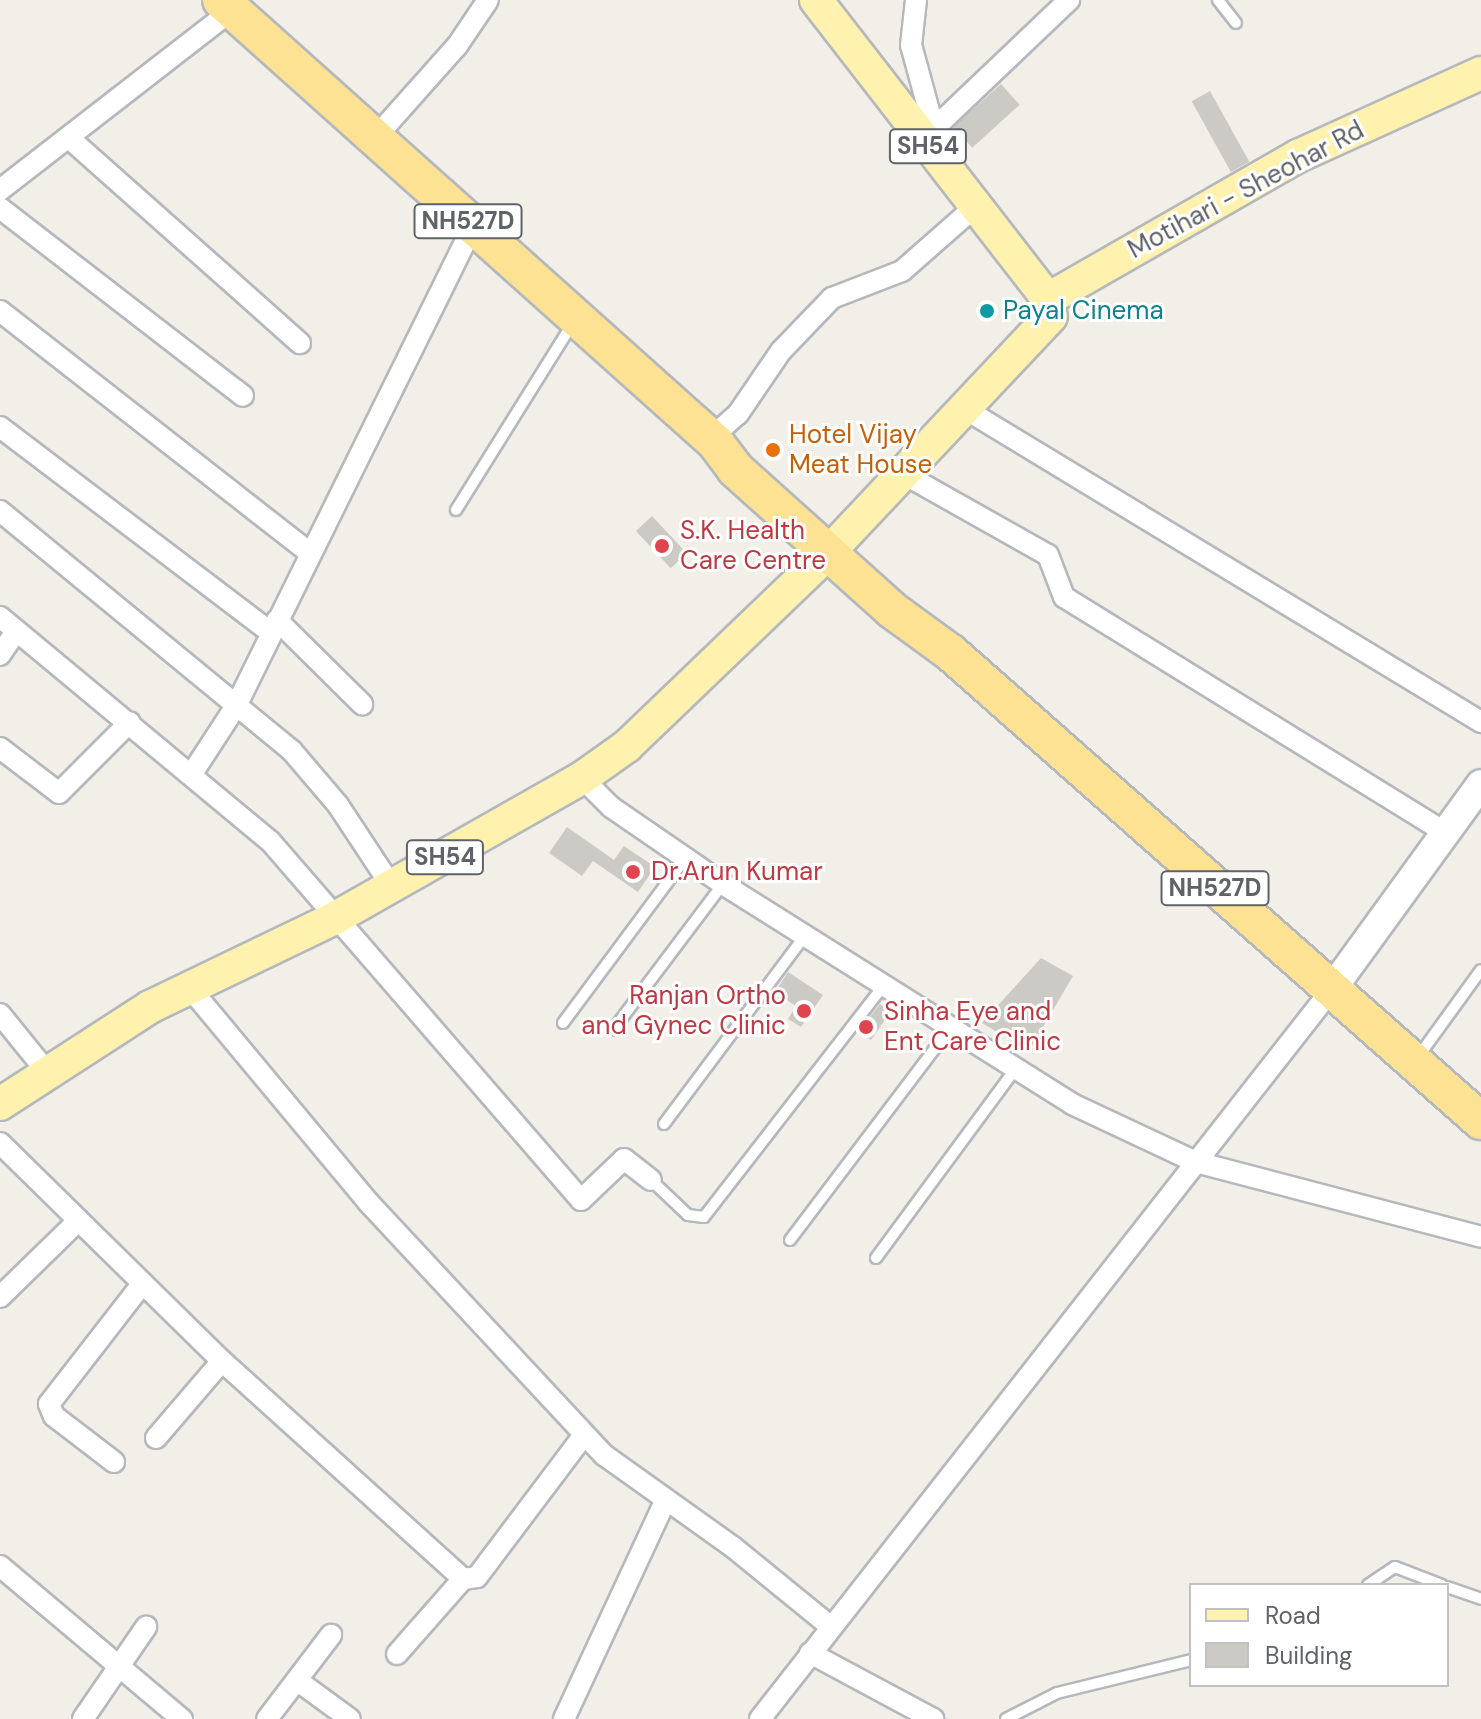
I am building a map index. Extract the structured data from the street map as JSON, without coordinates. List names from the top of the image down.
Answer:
{
  "streets": {
    "highway": ["NH527D"],
    "main road": ["SH54", "Motihari - Sheohar Rd"]
  },
  "crossings": [
    ["SH54", "Motihari - Sheohar Rd"],
    ["SH54", "NH527D"]
  ],
  "places": [
    "Payal Cinema",
    "Hotel Vijay Meat House",
    "S.K. Health Care Centre",
    "Dr.Arun Kumar",
    "Ranjan Ortho and Gynec Clinic",
    "Sinha Eye and Ent Care Clinic"
  ],
  "legend": ["Road", "Building"]
}
